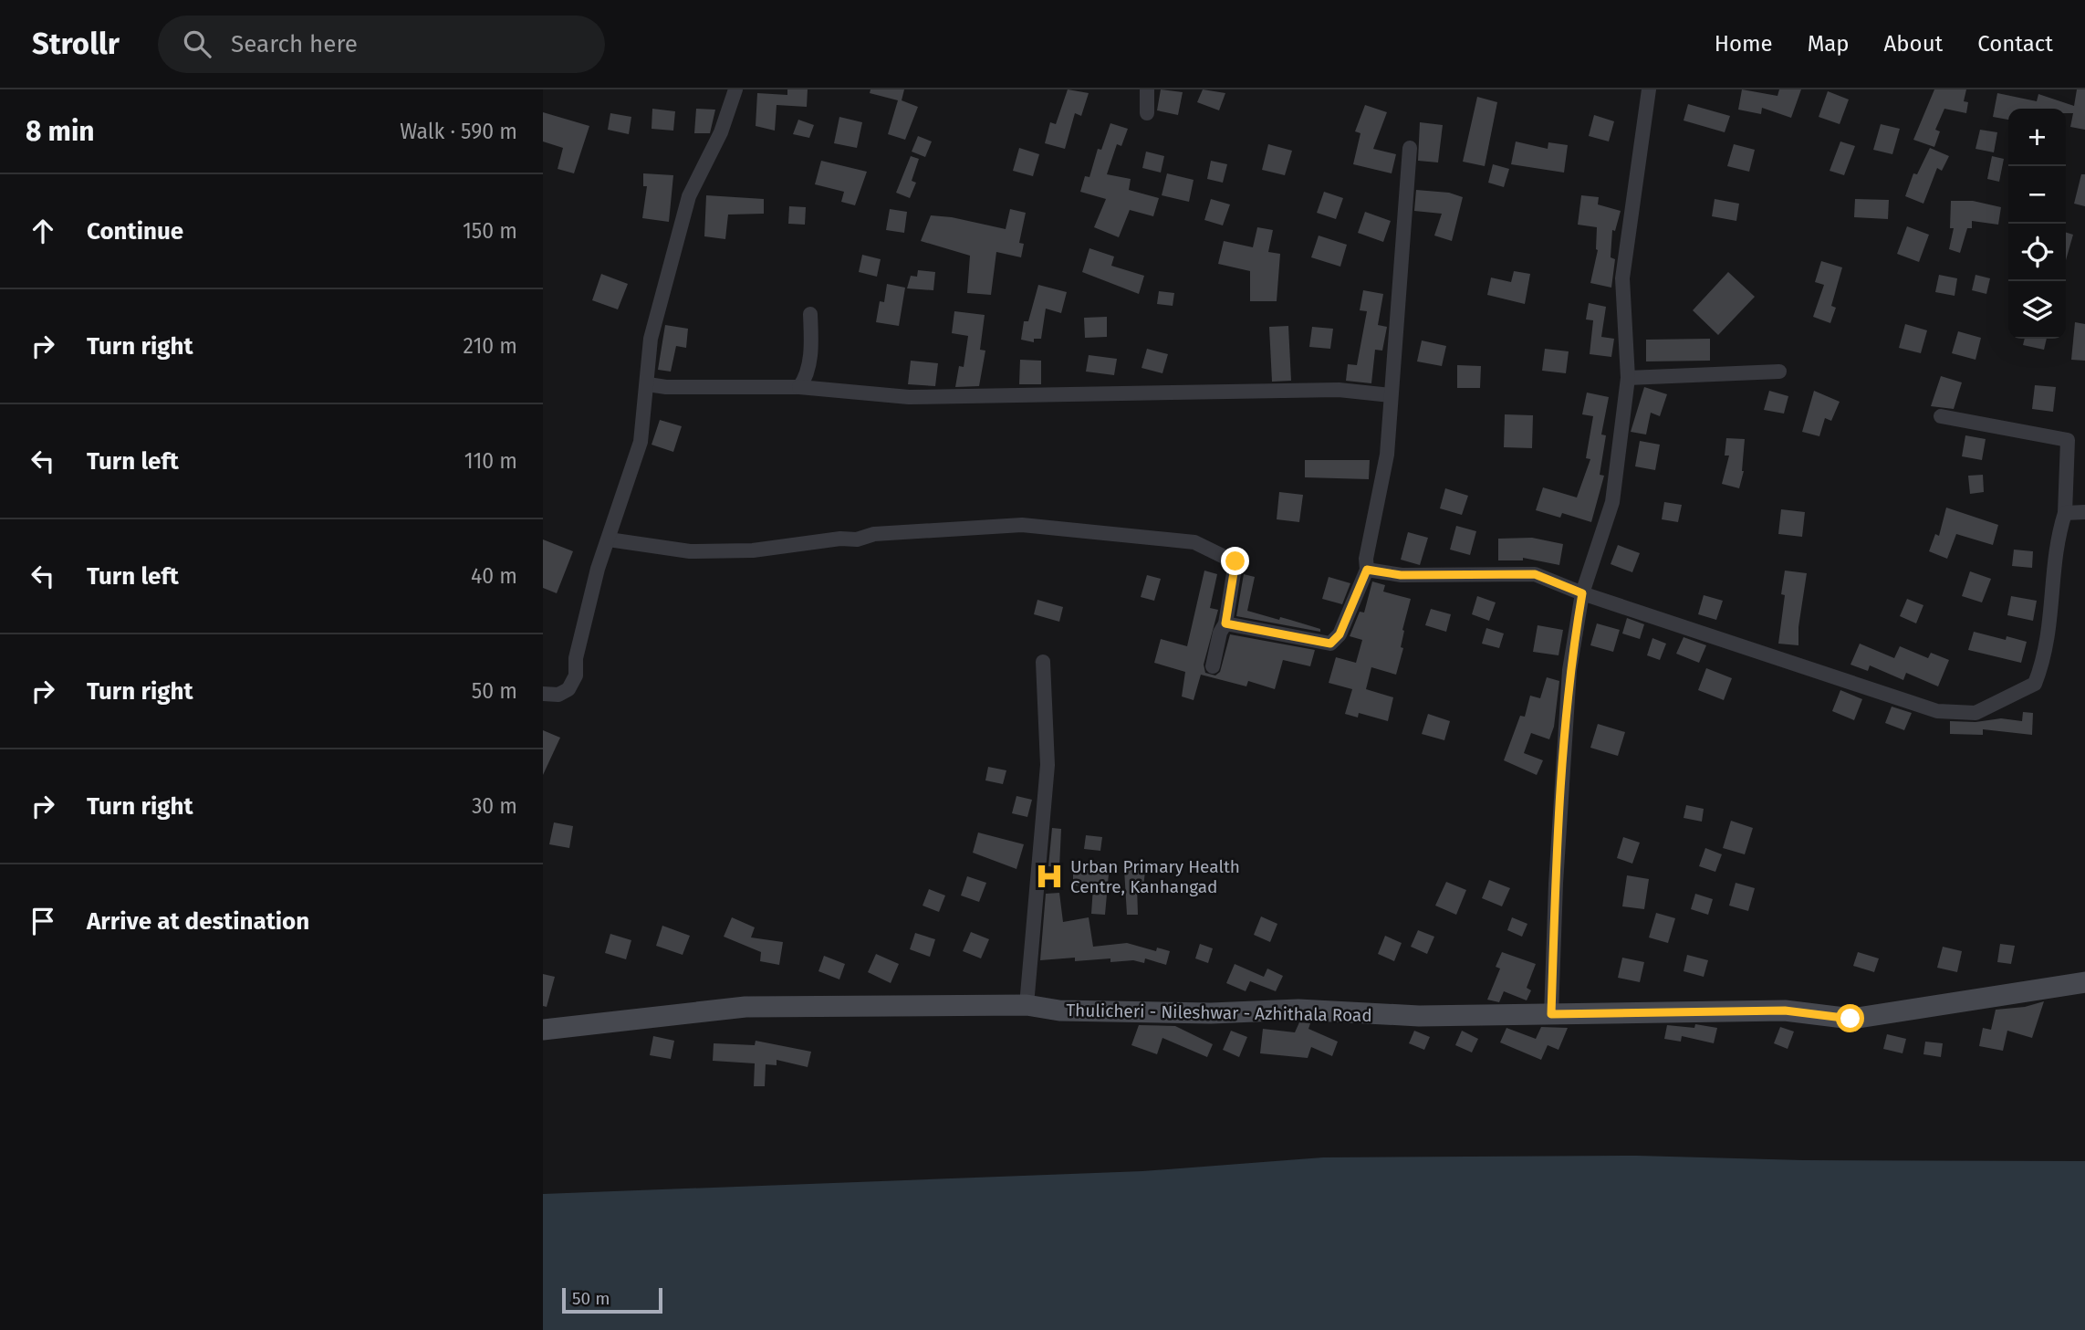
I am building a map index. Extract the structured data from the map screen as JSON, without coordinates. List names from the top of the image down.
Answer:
{
  "streets": {
    "main road": ["Thulicheri - Nileshwar - Azhithala Road"]
  },
  "places": {
    "hospital": ["Urban Primary Health Centre, Kanhangad"]
  },
  "scale_bar": "50 m",
  "page": {
    "header": "Strollr",
    "search": "Search here",
    "nav": [
      "Home",
      "Map",
      "About",
      "Contact"
    ],
    "heading": ["8 min", "Walk · 590 m"],
    "map_buttons": ["+", "−"],
    "list": [
      ["Continue", "150 m"],
      ["Turn right", "210 m"],
      ["Turn left", "110 m"],
      ["Turn left", "40 m"],
      ["Turn right", "50 m"],
      ["Turn right", "30 m"],
      "Arrive at destination"
    ],
    "scale": "50 m"
  }
}
